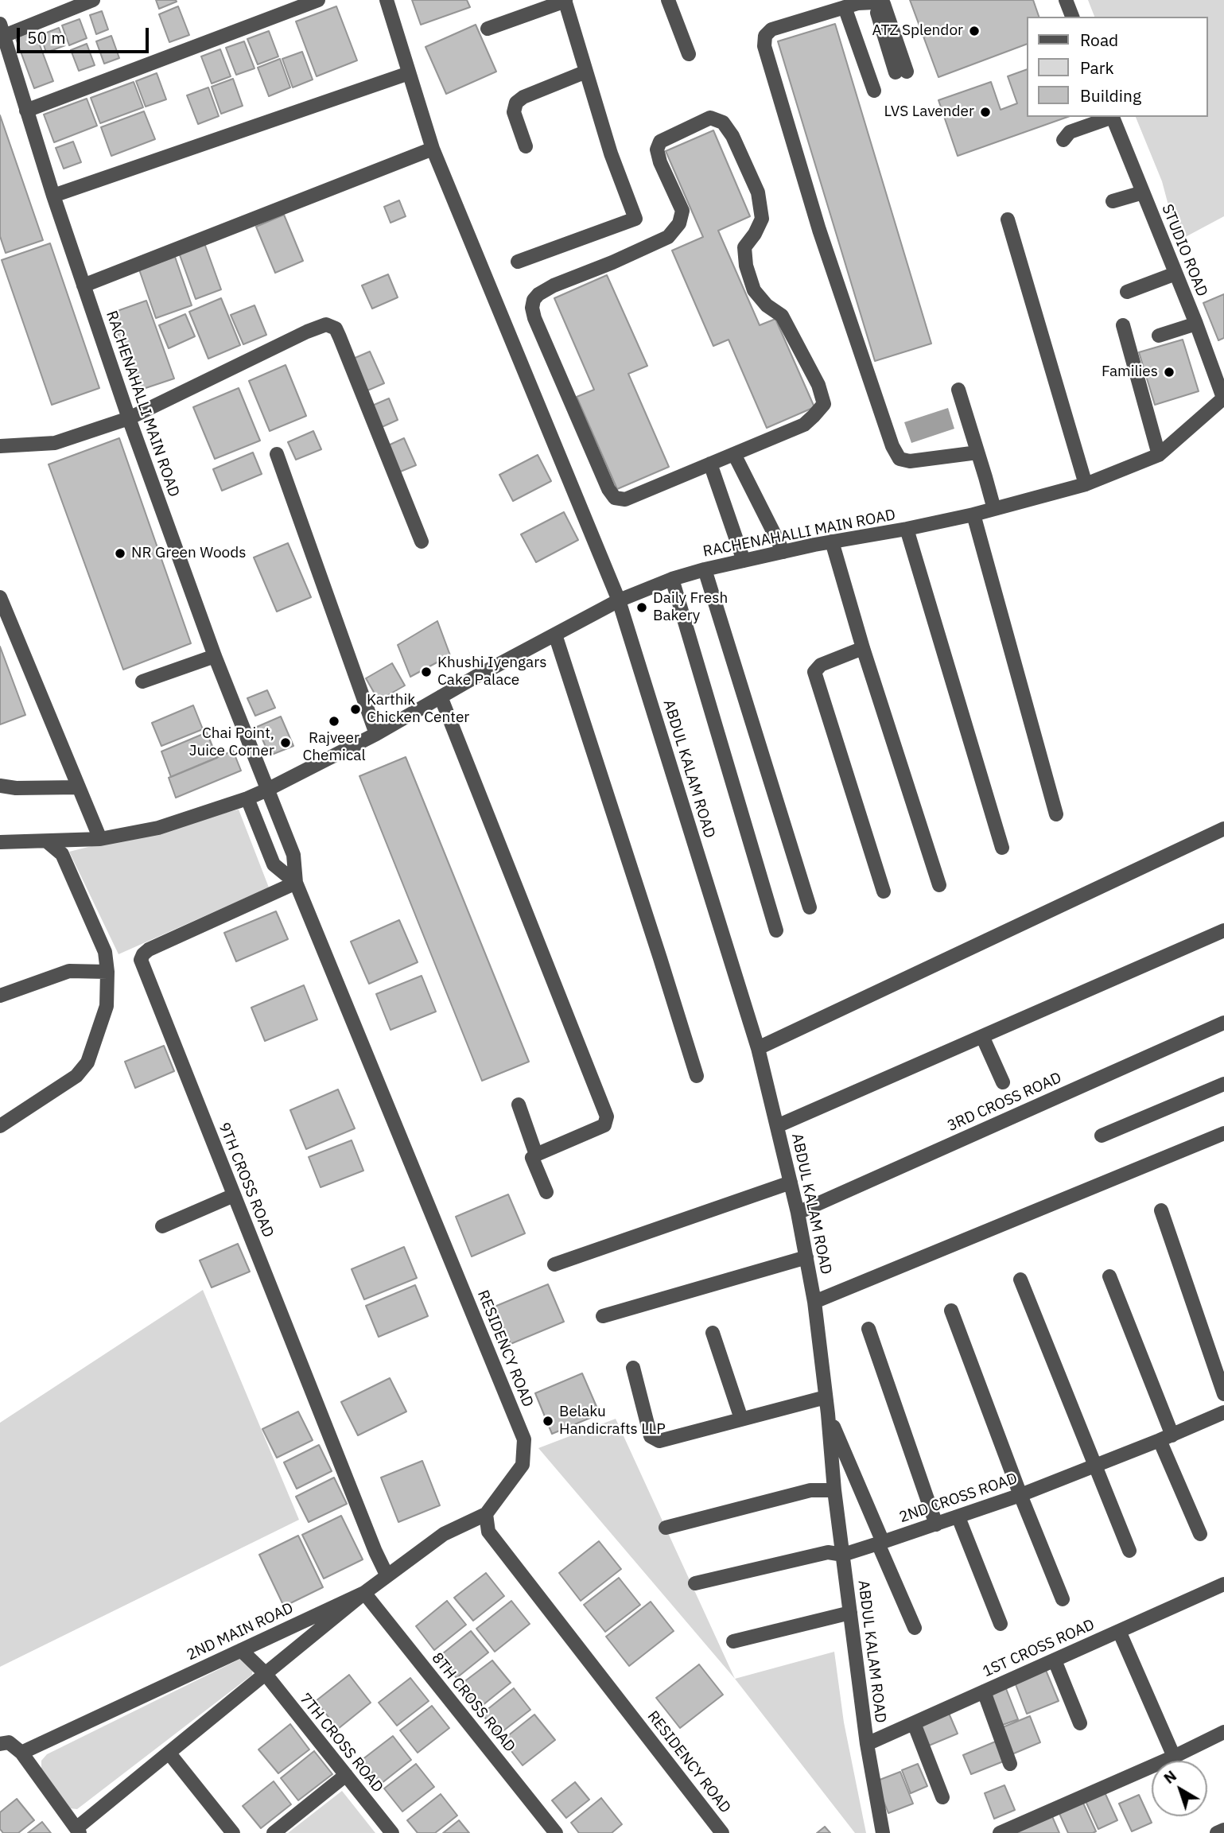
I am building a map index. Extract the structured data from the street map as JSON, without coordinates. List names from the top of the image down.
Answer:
{
  "streets": {
    "street": [
      "STUDIO ROAD",
      "RACHENAHALLI MAIN ROAD",
      "ABDUL KALAM ROAD",
      "3RD CROSS ROAD",
      "9TH CROSS ROAD",
      "RESIDENCY ROAD",
      "2ND CROSS ROAD",
      "2ND MAIN ROAD",
      "1ST CROSS ROAD",
      "8TH CROSS ROAD",
      "7TH CROSS ROAD"
    ]
  },
  "crossings": [
    ["STUDIO ROAD", "RACHENAHALLI MAIN ROAD"],
    ["RACHENAHALLI MAIN ROAD", "ABDUL KALAM ROAD"],
    ["RACHENAHALLI MAIN ROAD", "RESIDENCY ROAD"],
    ["ABDUL KALAM ROAD", "3RD CROSS ROAD"],
    ["ABDUL KALAM ROAD", "2ND CROSS ROAD"],
    ["ABDUL KALAM ROAD", "1ST CROSS ROAD"],
    ["9TH CROSS ROAD", "RESIDENCY ROAD"],
    ["9TH CROSS ROAD", "2ND MAIN ROAD"],
    ["RESIDENCY ROAD", "2ND MAIN ROAD"],
    ["2ND MAIN ROAD", "8TH CROSS ROAD"],
    ["2ND MAIN ROAD", "7TH CROSS ROAD"]
  ],
  "places": [
    "ATZ Splendor",
    "LVS Lavender",
    "Families",
    "NR Green Woods",
    "Daily Fresh Bakery",
    "Khushi Iyengars Cake Palace",
    "Karthik Chicken Center",
    "Rajveer Chemical",
    "Chai Point, Juice Corner",
    "Belaku Handicrafts LLP"
  ],
  "legend": ["Road", "Park", "Building"],
  "scale_bar": "50 m",
  "north": "top left"
}
